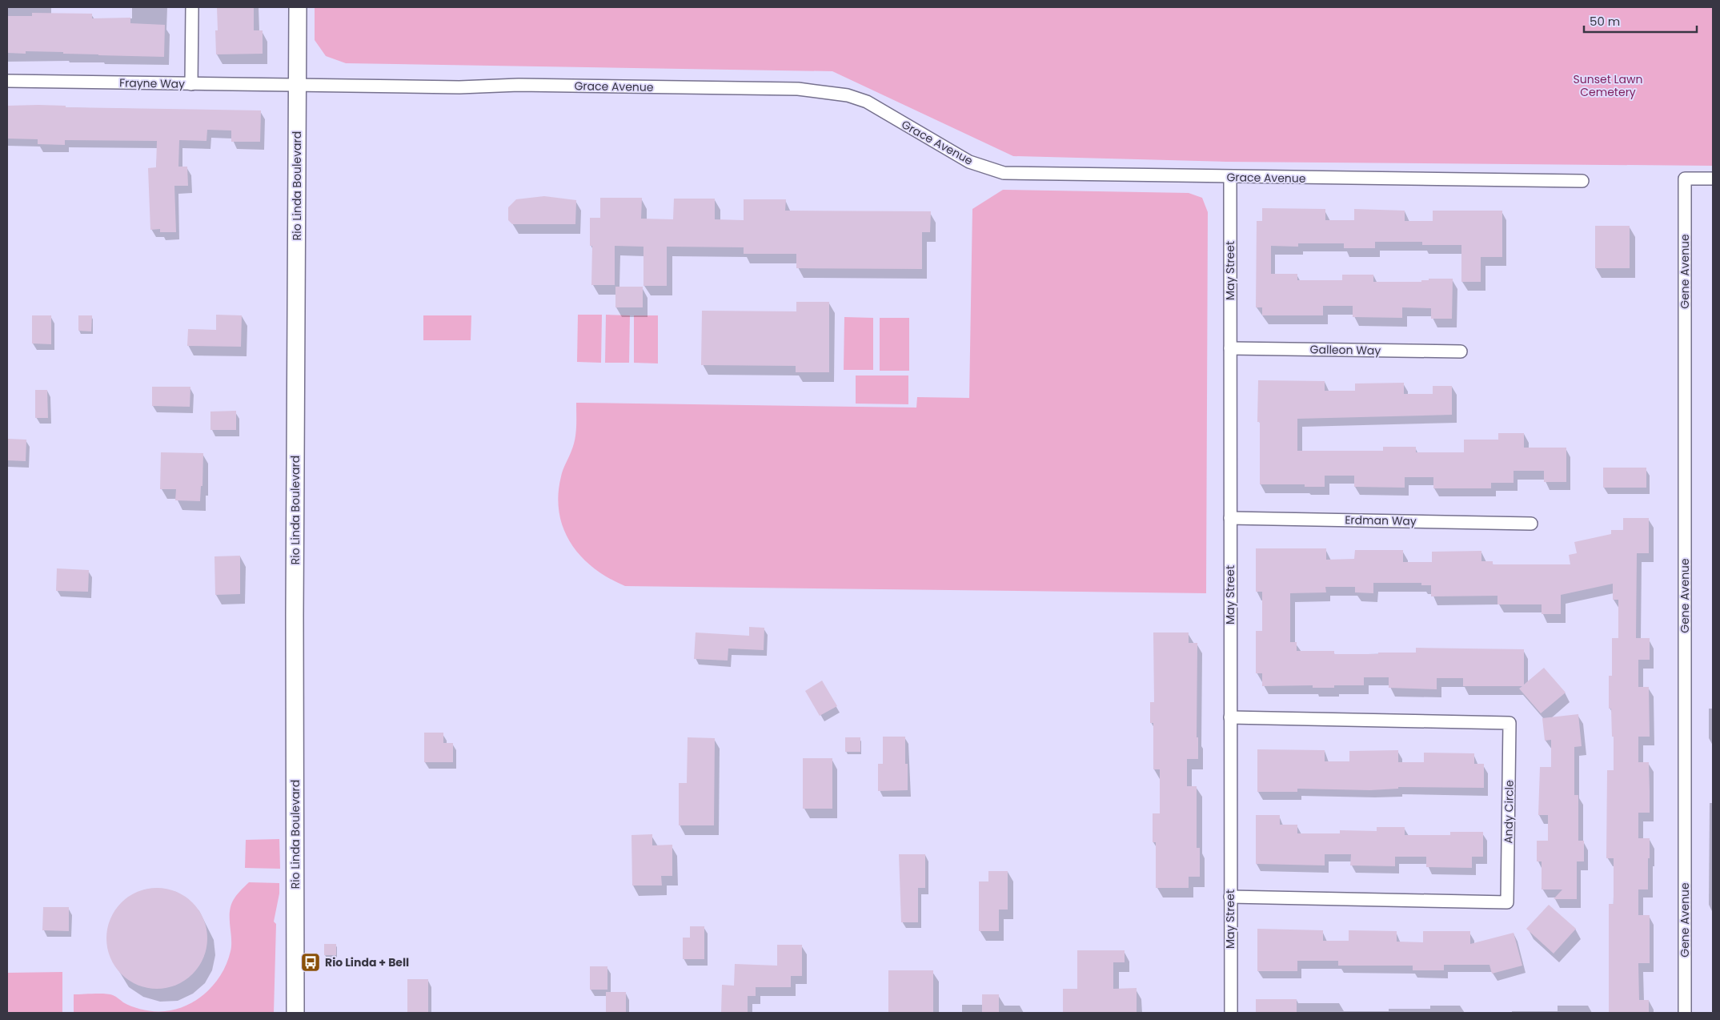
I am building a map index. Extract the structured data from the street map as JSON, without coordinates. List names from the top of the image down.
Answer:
{
  "streets": {
    "main road": ["Rio Linda Boulevard"],
    "street": [
      "Frayne Way",
      "Grace Avenue",
      "May Street",
      "Gene Avenue",
      "Galleon Way",
      "Erdman Way",
      "Andy Circle"
    ]
  },
  "crossings": [
    ["Frayne Way", "Grace Avenue"],
    ["Frayne Way", "Rio Linda Boulevard"],
    ["Grace Avenue", "Rio Linda Boulevard"],
    ["Grace Avenue", "May Street"],
    ["May Street", "Galleon Way"],
    ["May Street", "Erdman Way"],
    ["May Street", "Andy Circle"]
  ],
  "parks": ["Sunset Lawn Cemetery"],
  "places": {
    "bus stop": ["Rio Linda + Bell"]
  },
  "scale_bar": "50 m"
}
